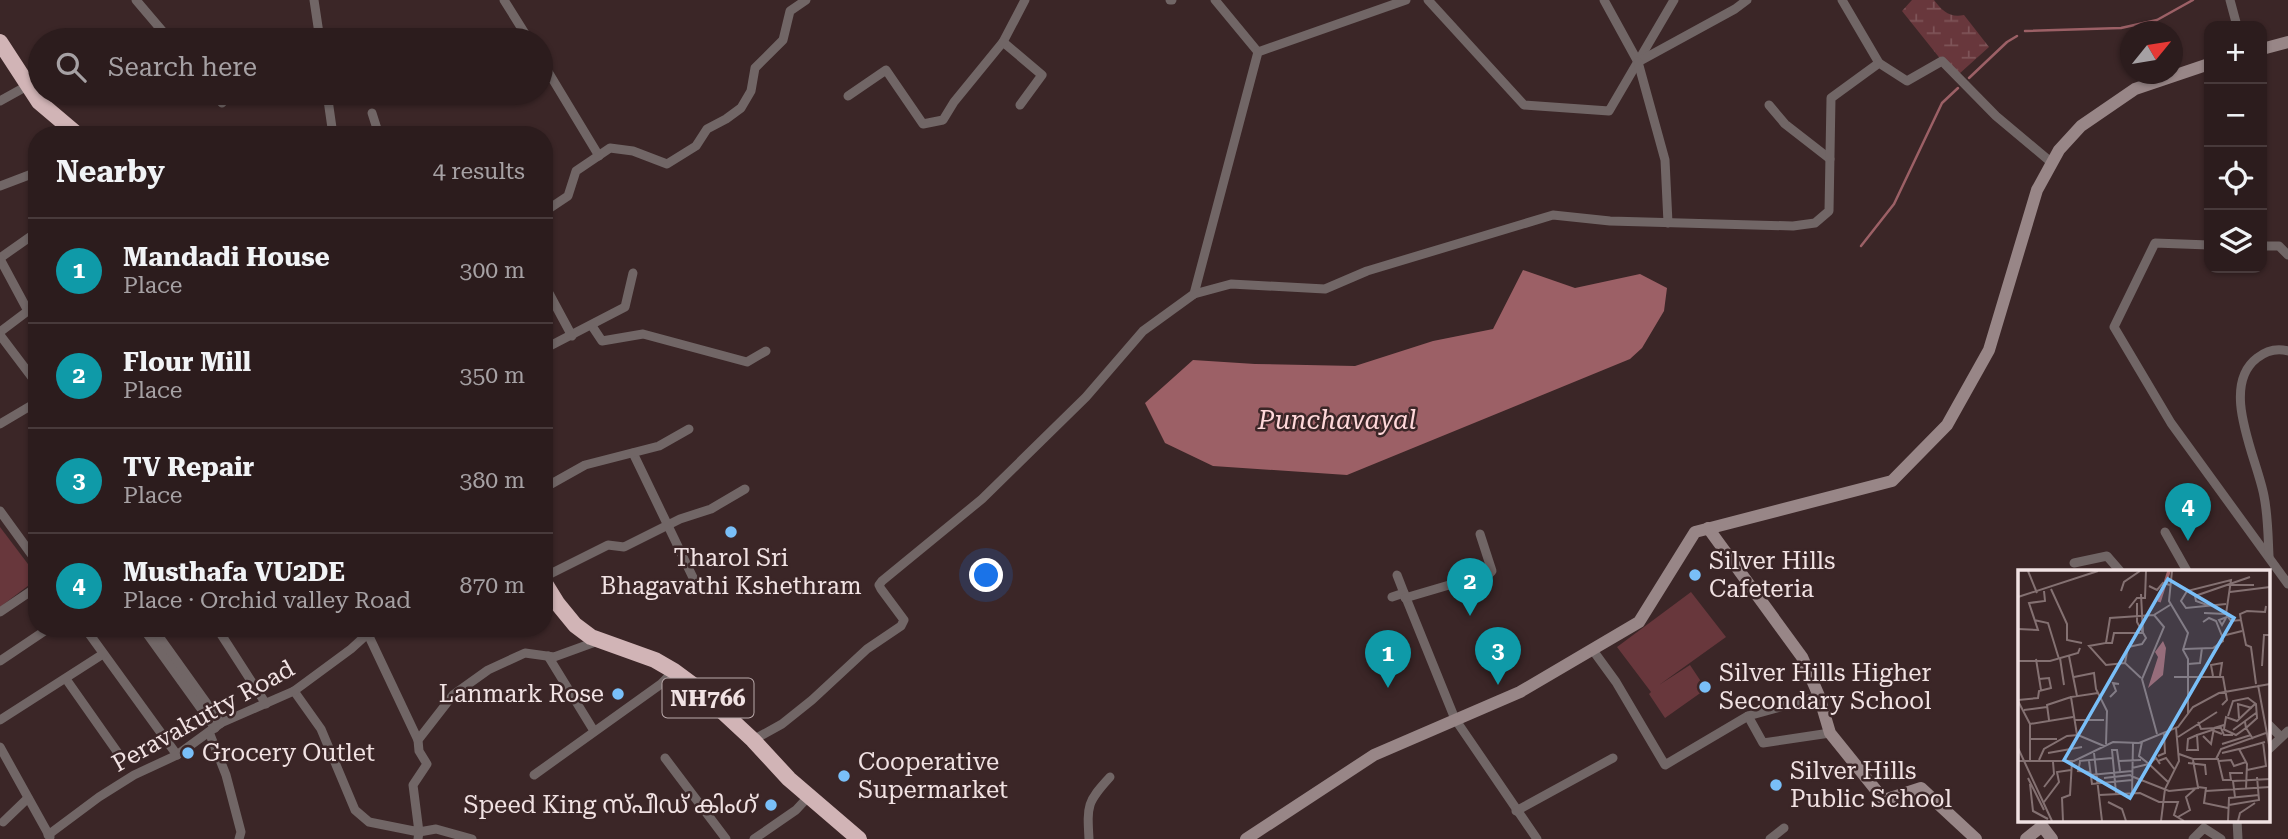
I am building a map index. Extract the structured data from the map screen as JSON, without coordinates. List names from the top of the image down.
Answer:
{
  "streets": {
    "highway": ["NH766"],
    "street": ["Peravakutty Road"]
  },
  "water": ["Punchavayal"],
  "places": [
    "Tharol Sri Bhagavathi Kshethram",
    "Silver Hills Cafeteria",
    "Silver Hills Higher Secondary School",
    "Lanmark Rose",
    "Grocery Outlet",
    "Cooperative Supermarket",
    "Silver Hills Public School",
    "Speed King സ്പീഡ് കിംഗ്"
  ],
  "north": "top right",
  "page": {
    "map_buttons": ["+", "−"],
    "search": "Search here",
    "heading": ["Nearby", "4 results"],
    "list": [
      {
        "mark": "1",
        "name": "Mandadi House",
        "note": "Place",
        "value": "300 m"
      },
      {
        "mark": "2",
        "name": "Flour Mill",
        "note": "Place",
        "value": "350 m"
      },
      {
        "mark": "3",
        "name": "TV Repair",
        "note": "Place",
        "value": "380 m"
      },
      {
        "mark": "4",
        "name": "Musthafa VU2DE",
        "note": "Place · Orchid valley Road",
        "value": "870 m"
      }
    ],
    "pins": [
      "4",
      "2",
      "3",
      "1"
    ]
  }
}
